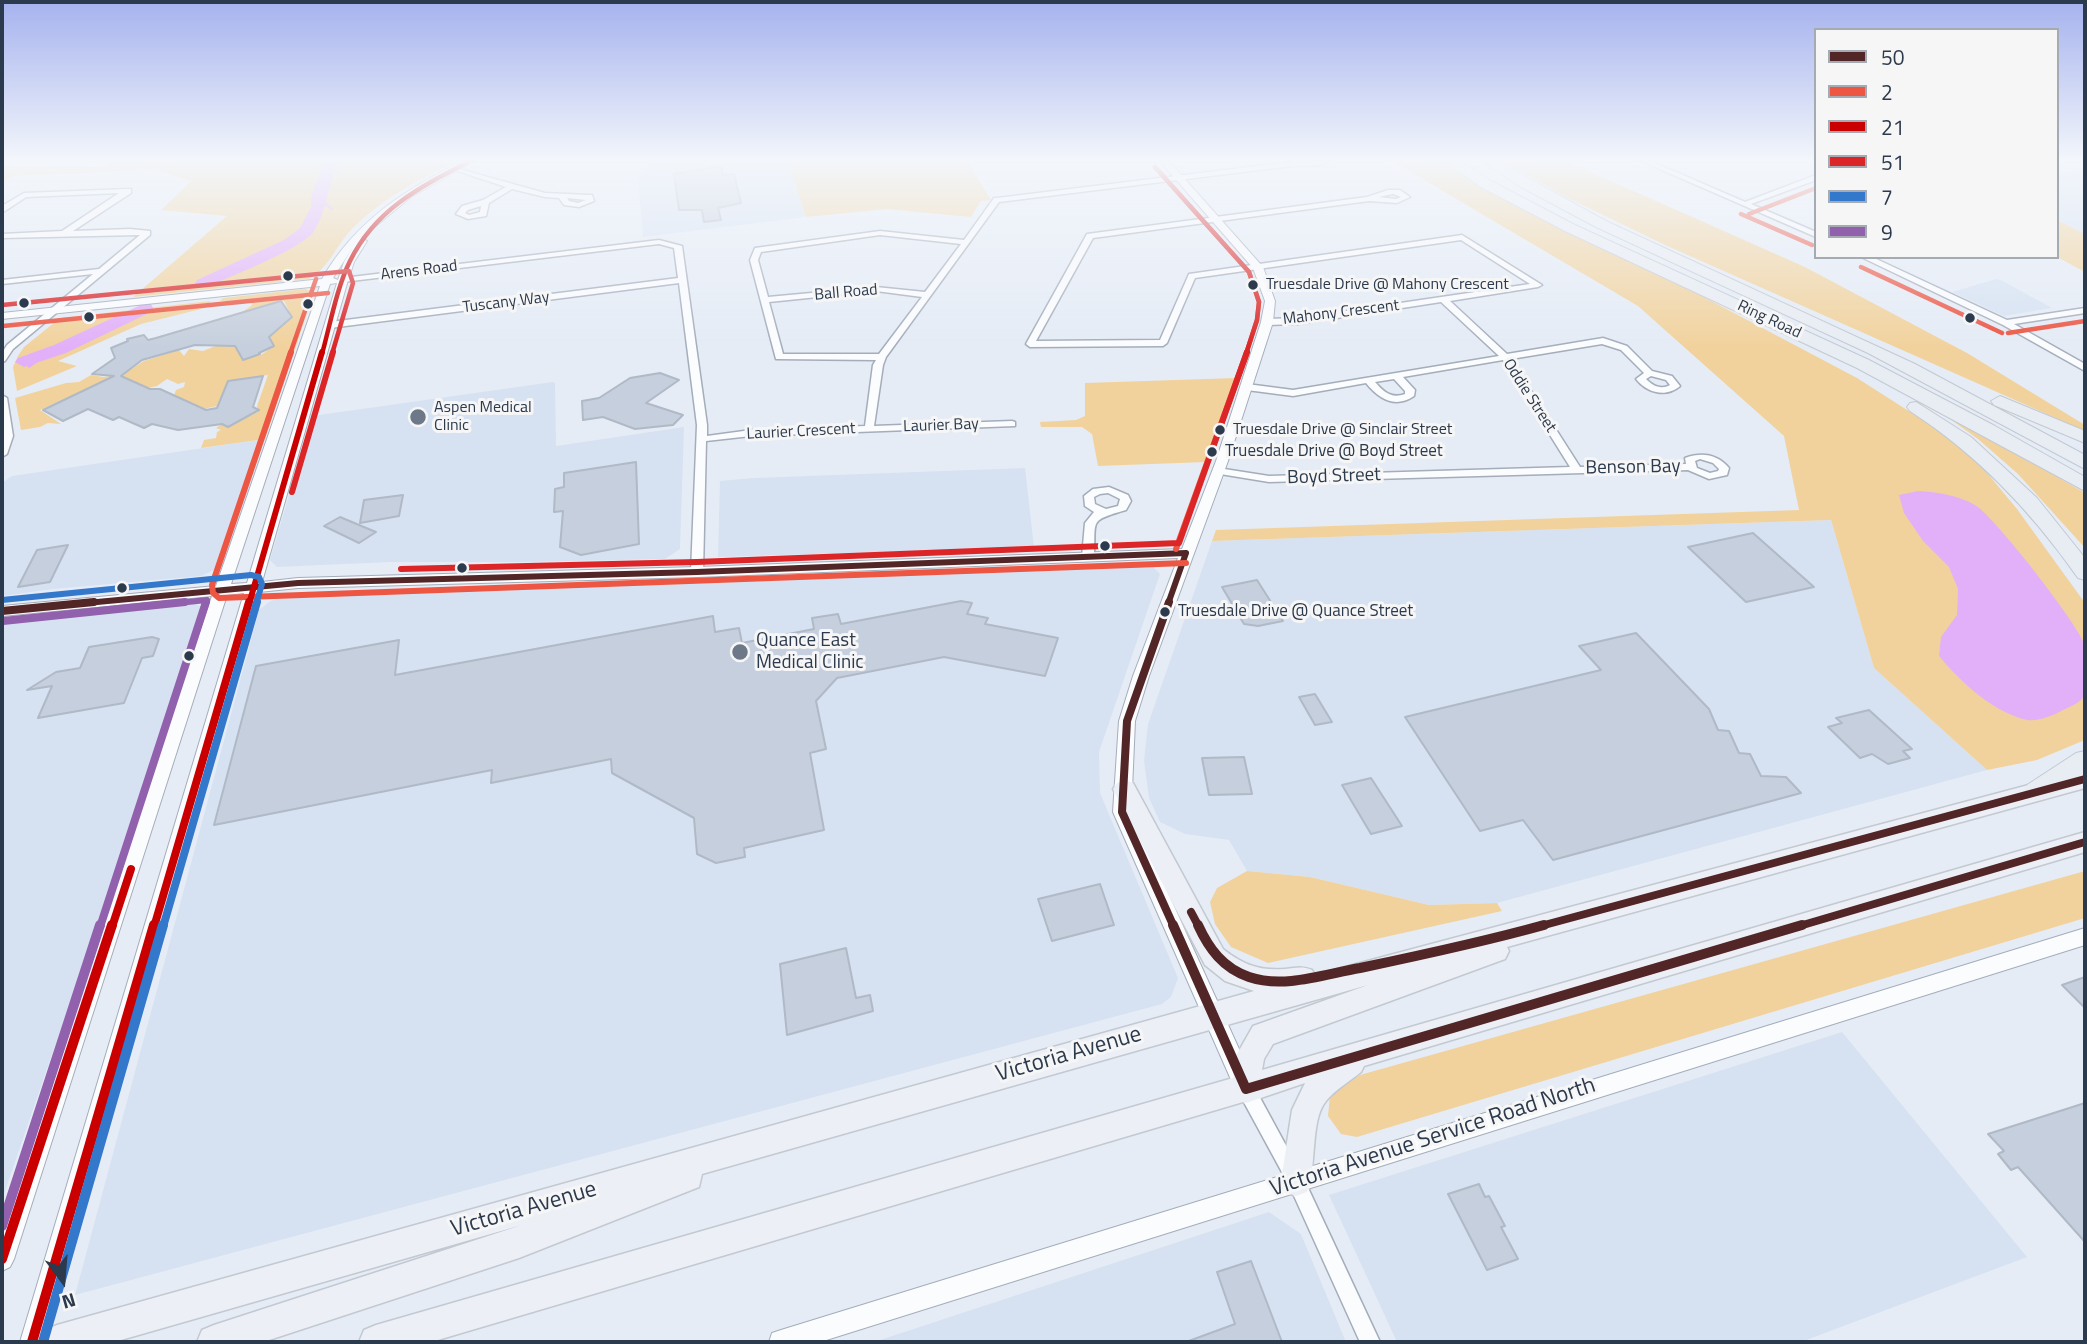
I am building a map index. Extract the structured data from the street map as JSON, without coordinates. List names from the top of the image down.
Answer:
{
  "streets": {
    "highway": ["Ring Road", "Victoria Avenue"],
    "street": [
      "Arens Road",
      "Ball Road",
      "Tuscany Way",
      "Mahony Crescent",
      "Oddie Street",
      "Laurier Bay",
      "Laurier Crescent",
      "Benson Bay",
      "Boyd Street",
      "Victoria Avenue Service Road North"
    ]
  },
  "crossings": [
    ["Arens Road", "Tuscany Way"],
    ["Arens Road", "Laurier Crescent"],
    ["Ball Road", "Laurier Crescent"],
    ["Mahony Crescent", "Oddie Street"],
    ["Oddie Street", "Benson Bay"],
    ["Oddie Street", "Boyd Street"],
    ["Laurier Bay", "Laurier Crescent"],
    ["Benson Bay", "Boyd Street"]
  ],
  "places": [
    "Truesdale Drive @ Mahony Crescent",
    "Aspen Medical Clinic",
    "Truesdale Drive @ Sinclair Street",
    "Truesdale Drive @ Boyd Street",
    "Truesdale Drive @ Quance Street",
    "Quance East Medical Clinic"
  ],
  "lines": [
    "transit line 2",
    "transit line 21",
    "transit line 51",
    "transit line 50",
    "transit line 7",
    "transit line 9"
  ],
  "legend": [
    "50",
    "2",
    "21",
    "51",
    "7",
    "9"
  ],
  "north": "bottom"
}
